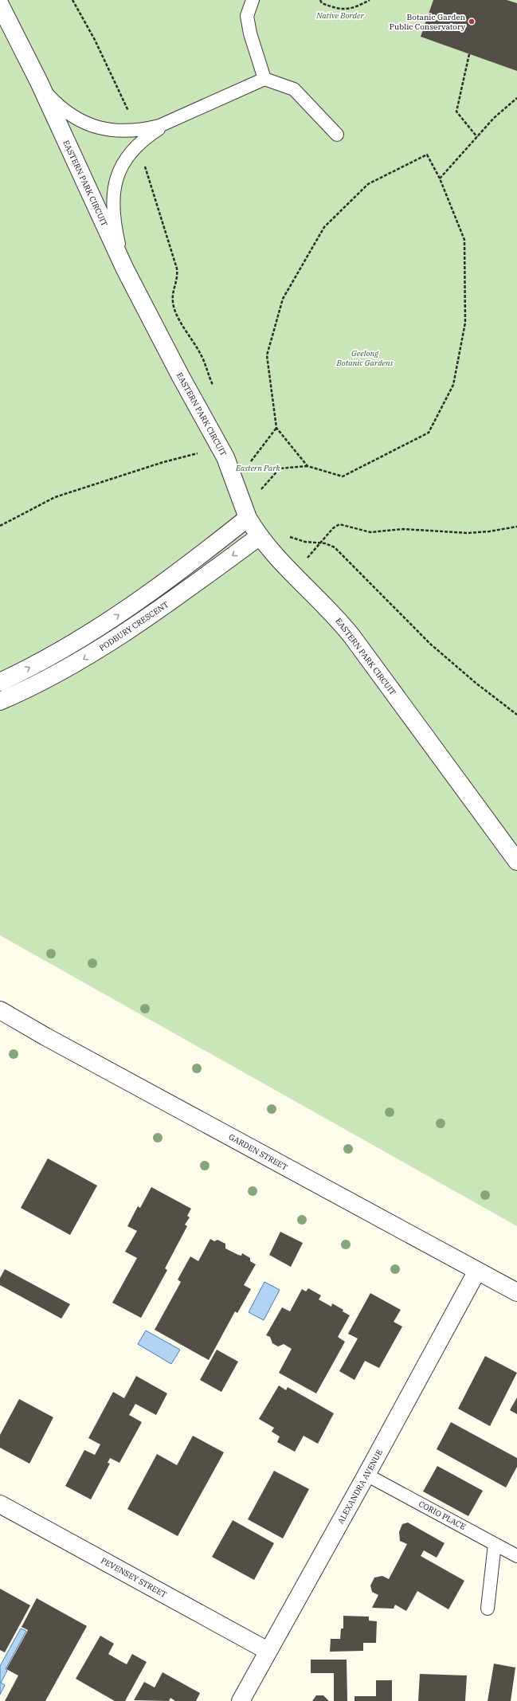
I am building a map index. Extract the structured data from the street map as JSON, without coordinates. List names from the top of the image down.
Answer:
{
  "streets": {
    "street": [
      "EASTERN PARK CIRCUIT",
      "PODBURY CRESCENT",
      "GARDEN STREET",
      "ALEXANDRA AVENUE",
      "PEVENSEY STREET"
    ],
    "lane": ["CORIO PLACE"]
  },
  "crossings": [
    ["EASTERN PARK CIRCUIT", "PODBURY CRESCENT"],
    ["GARDEN STREET", "ALEXANDRA AVENUE"],
    ["ALEXANDRA AVENUE", "CORIO PLACE"],
    ["ALEXANDRA AVENUE", "PEVENSEY STREET"]
  ],
  "parks": ["Native Border", "Geelong Botanic Gardens", "Eastern Park"],
  "places": ["Botanic Garden Public Conservatory"]
}
